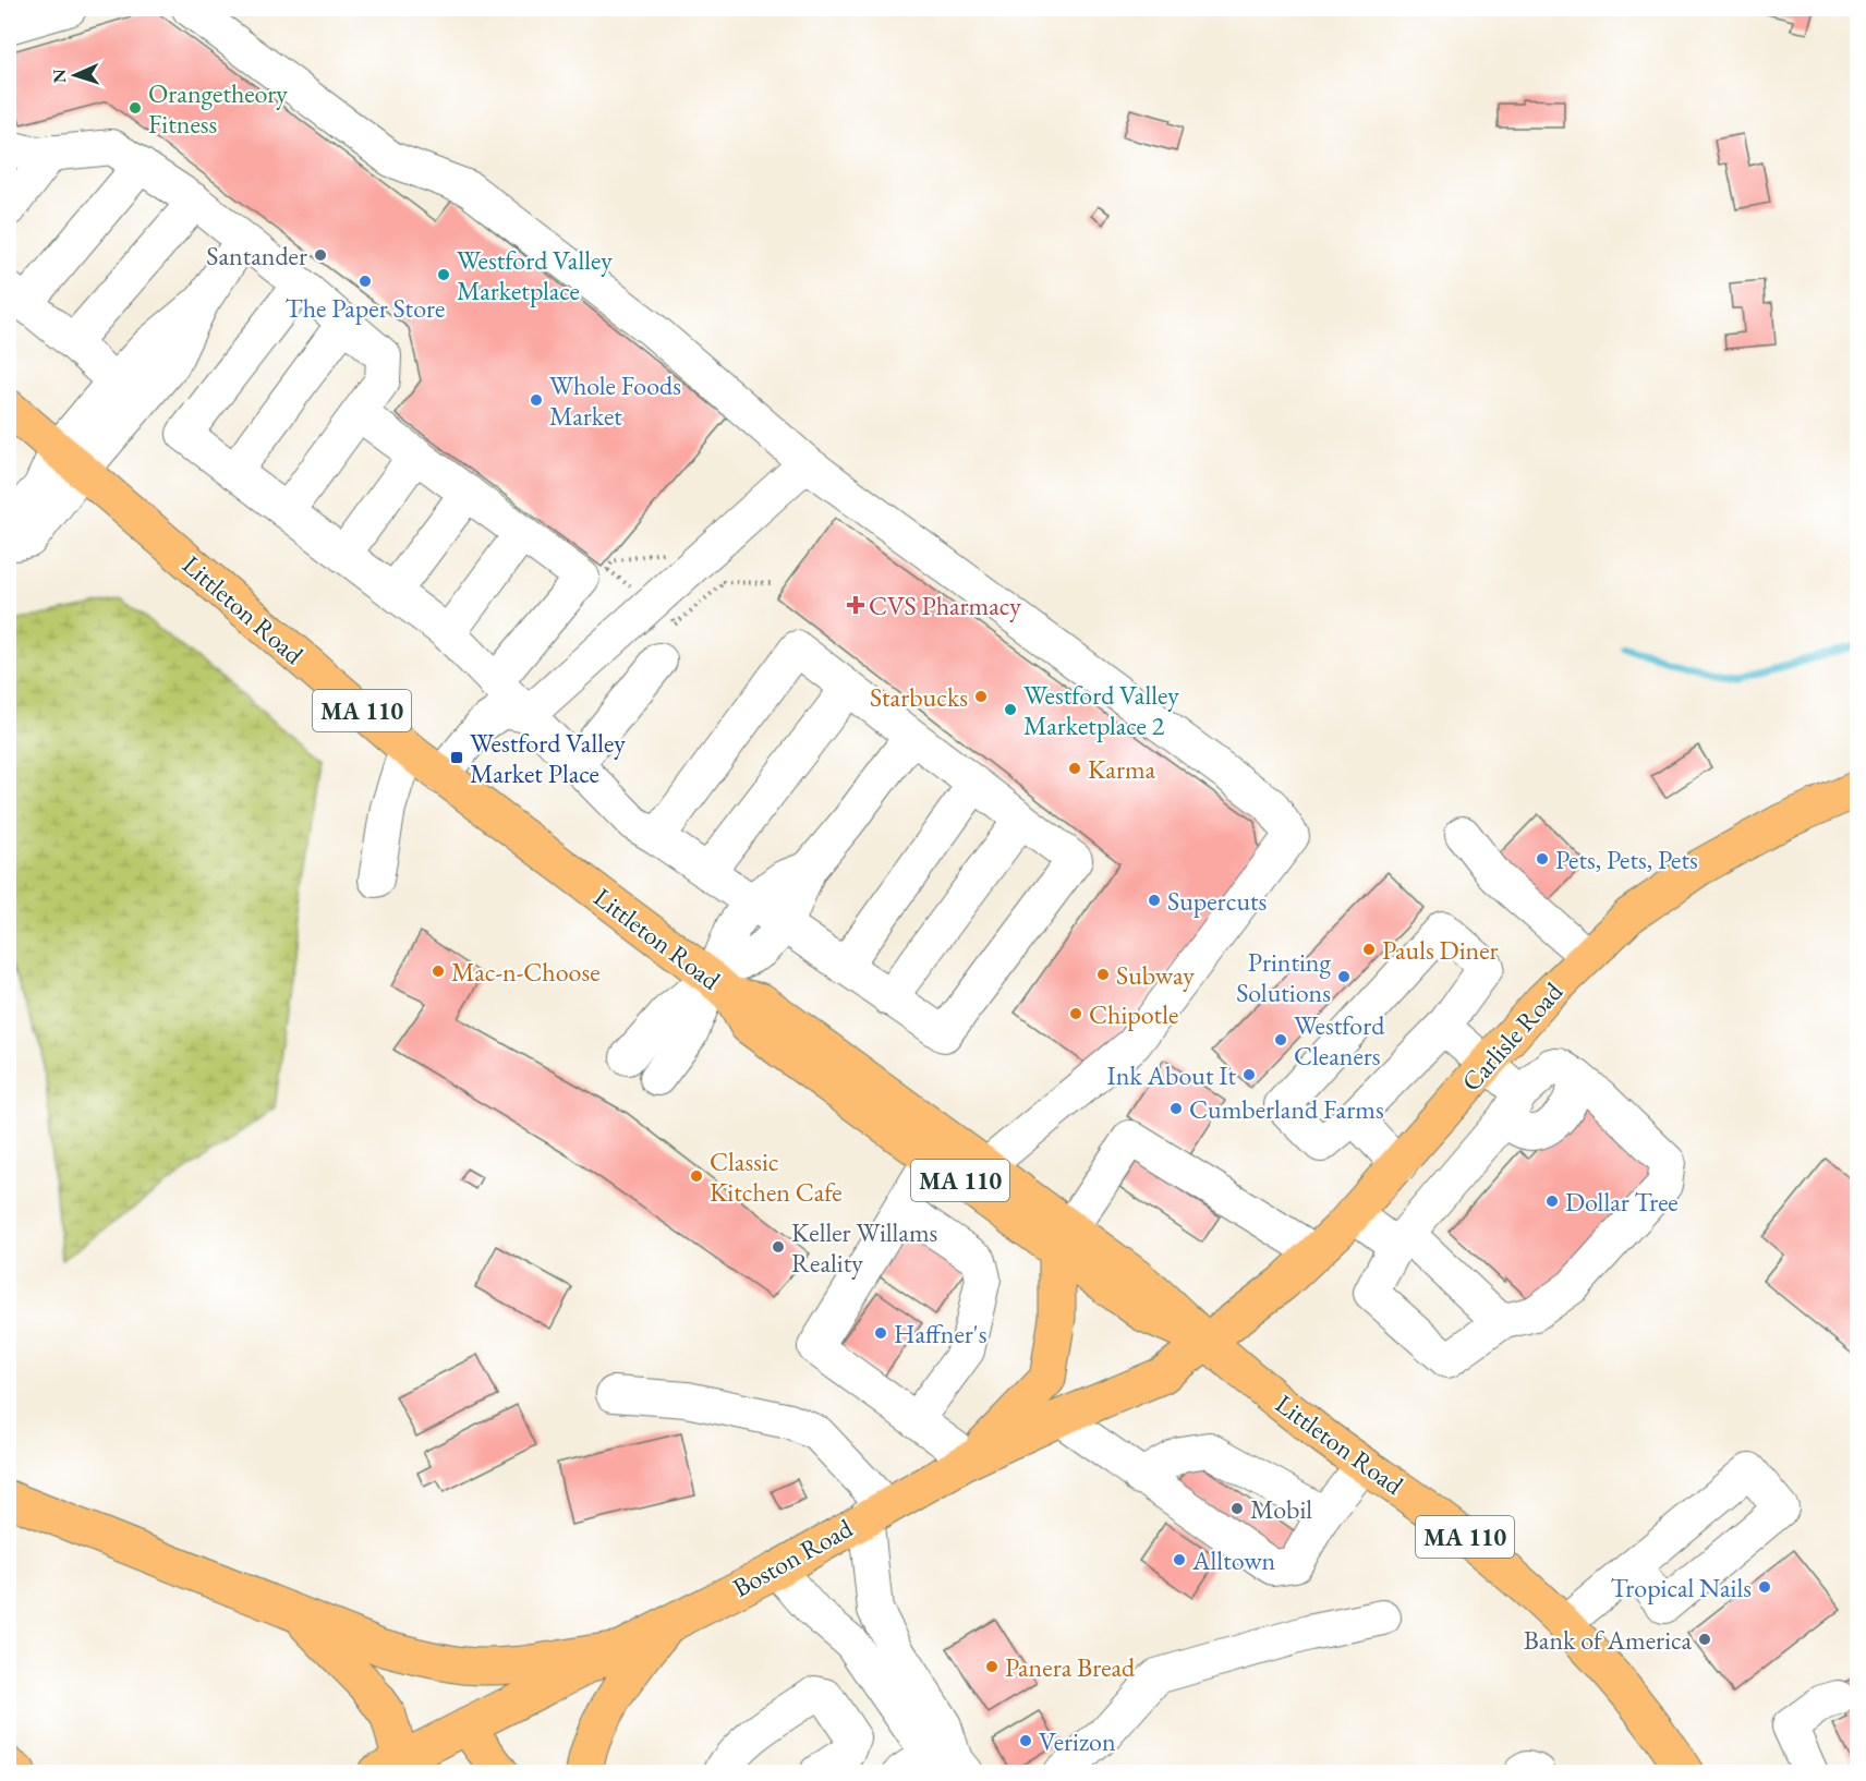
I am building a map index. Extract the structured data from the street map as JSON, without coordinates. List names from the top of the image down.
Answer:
{
  "streets": {
    "main road": [
      "Littleton Road",
      "MA 110",
      "Carlisle Road",
      "Boston Road"
    ]
  },
  "crossings": [
    ["Littleton Road", "Carlisle Road"],
    ["Littleton Road", "Boston Road"],
    ["Carlisle Road", "Boston Road"]
  ],
  "places": {
    "other": [
      "Orangetheory Fitness",
      "Santander",
      "Westford Valley Marketplace",
      "The Paper Store",
      "Whole Foods Market",
      "Starbucks",
      "Westford Valley Marketplace 2",
      "Karma",
      "Pets, Pets, Pets",
      "Supercuts",
      "Pauls Diner",
      "Mac-n-Choose",
      "Subway",
      "Printing Solutions",
      "Chipotle",
      "Westford Cleaners",
      "Ink About It",
      "Cumberland Farms",
      "Classic Kitchen Cafe",
      "Dollar Tree",
      "Keller Willams Reality",
      "Haffner's",
      "Mobil",
      "Alltown",
      "Tropical Nails",
      "Bank of America",
      "Panera Bread",
      "Verizon"
    ],
    "health": ["CVS Pharmacy"],
    "transit": ["Westford Valley Market Place"]
  },
  "north": "left"
}
